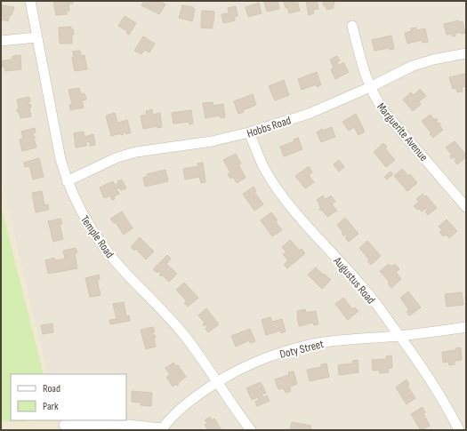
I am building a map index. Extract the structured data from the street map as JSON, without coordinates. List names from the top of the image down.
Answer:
{
  "streets": {
    "street": [
      "Hobbs Road",
      "Marguerite Avenue",
      "Temple Road",
      "Augustus Road",
      "Doty Street"
    ]
  },
  "crossings": [
    ["Hobbs Road", "Marguerite Avenue"],
    ["Hobbs Road", "Temple Road"],
    ["Hobbs Road", "Augustus Road"],
    ["Temple Road", "Doty Street"],
    ["Augustus Road", "Doty Street"]
  ],
  "legend": ["Road", "Park"]
}
